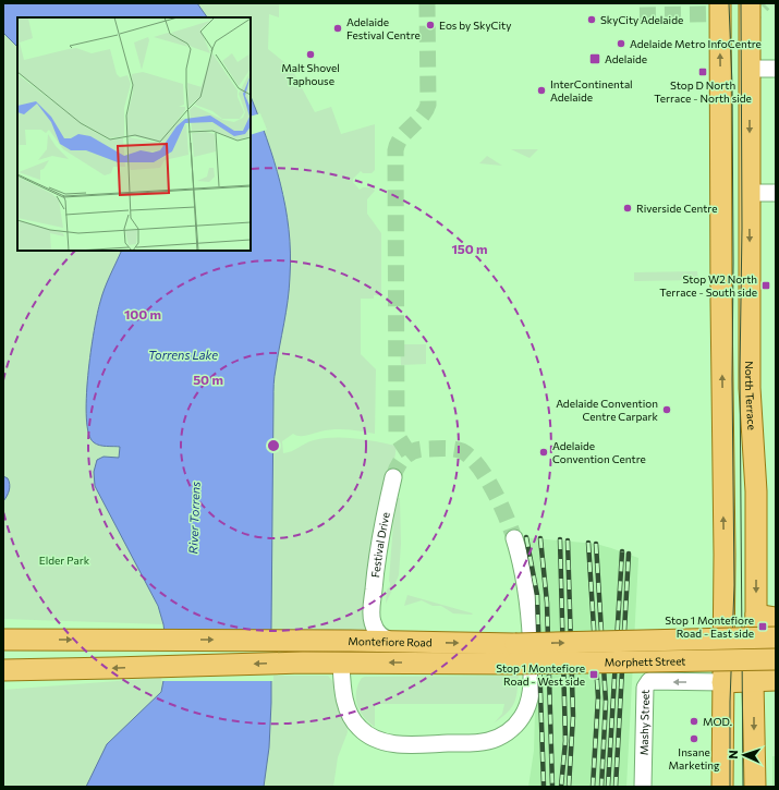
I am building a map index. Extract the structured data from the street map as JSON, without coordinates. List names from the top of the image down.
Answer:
{
  "streets": {
    "main road": ["North Terrace", "Montefiore Road", "Morphett Street"],
    "street": ["Festival Drive", "Mashy Street"]
  },
  "crossings": [
    ["Festival Drive", "Montefiore Road"],
    ["Montefiore Road", "Morphett Street"]
  ],
  "water": ["Torrens Lake", "River Torrens"],
  "parks": ["Elder Park"],
  "places": {
    "other": [
      "SkyCity Adelaide",
      "Eos by SkyCity",
      "Adelaide Festival Centre",
      "Adelaide Metro InfoCentre",
      "Malt Shovel Taphouse",
      "InterContinental Adelaide",
      "Riverside Centre",
      "Adelaide Convention Centre Carpark",
      "Adelaide Convention Centre",
      "MOD.",
      "Insane Marketing"
    ],
    "transit": [
      "Adelaide",
      "Stop D North Terrace - North side",
      "Stop W2 North Terrace - South side",
      "Stop 1 Montefiore Road - East side",
      "Stop 1 Montefiore Road - West side"
    ]
  },
  "north": "left",
  "rings": ["150 m", "100 m", "50 m"]
}
